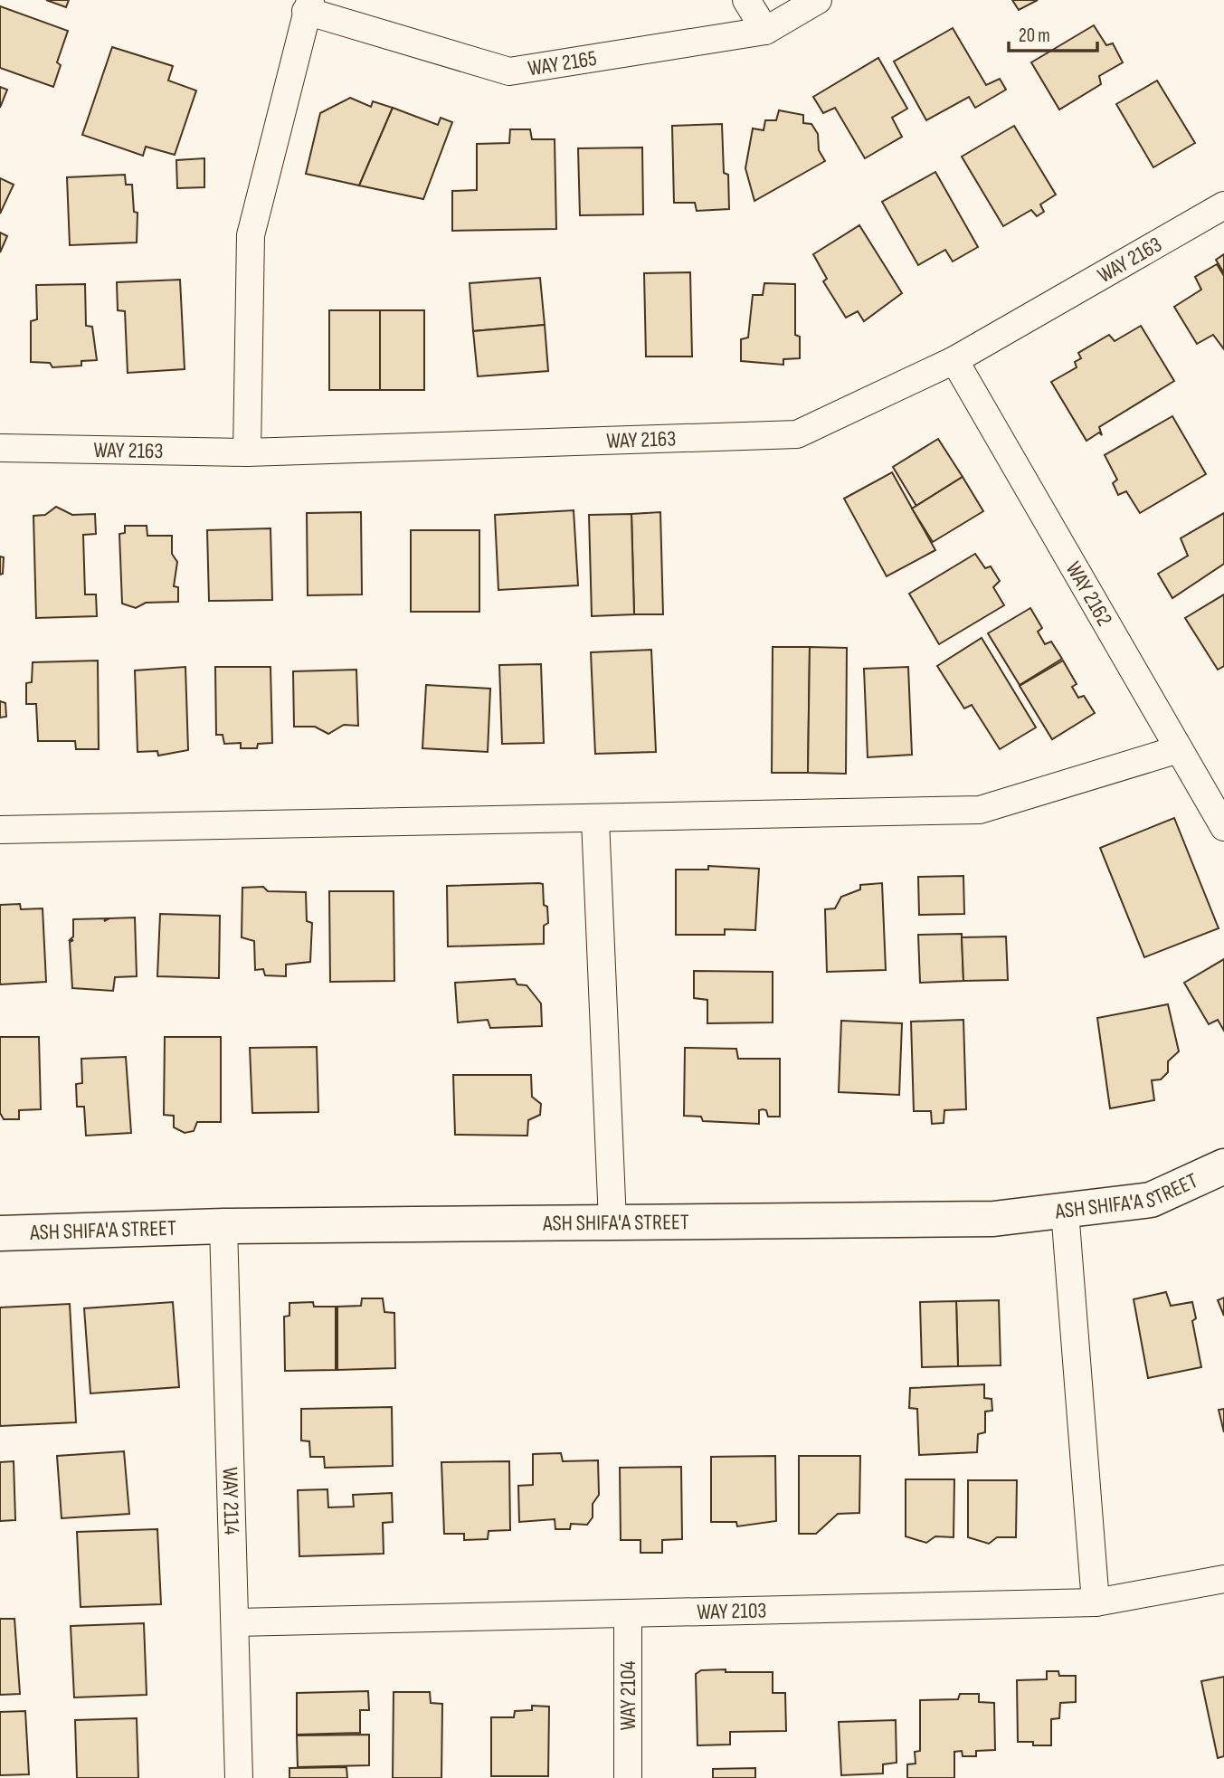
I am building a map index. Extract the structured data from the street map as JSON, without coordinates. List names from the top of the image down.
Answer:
{
  "streets": {
    "street": [
      "WAY 2165",
      "WAY 2163",
      "WAY 2162",
      "ASH SHIFA'A STREET",
      "WAY 2114",
      "WAY 2103",
      "WAY 2104"
    ]
  },
  "crossings": [
    ["WAY 2163", "WAY 2162"],
    ["ASH SHIFA'A STREET", "WAY 2114"],
    ["WAY 2114", "WAY 2103"],
    ["WAY 2103", "WAY 2104"]
  ],
  "scale_bar": "20 m"
}
